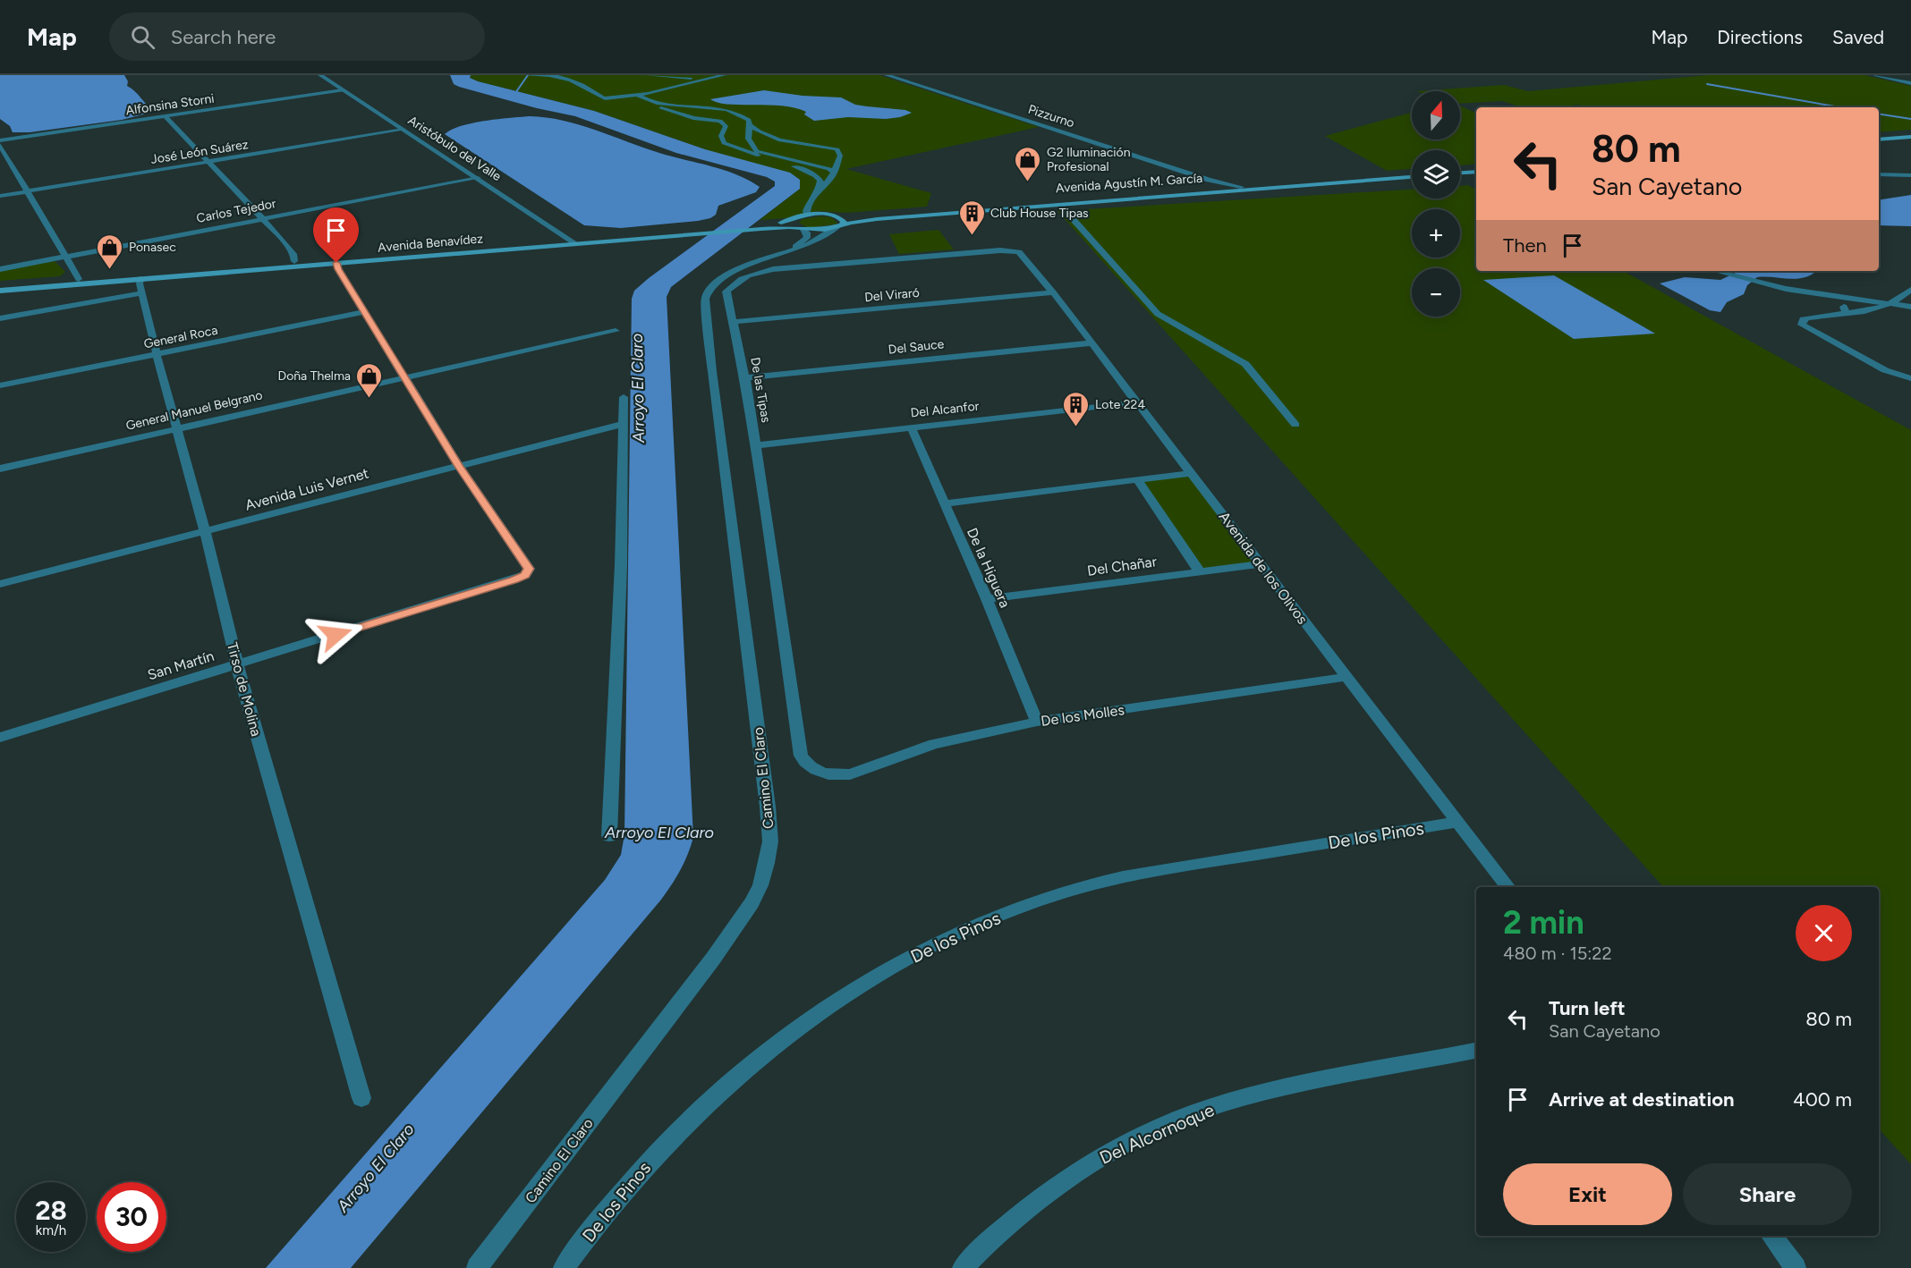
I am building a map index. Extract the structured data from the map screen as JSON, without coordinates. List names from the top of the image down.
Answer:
{
  "streets": {
    "main road": ["Avenida Agustín M. García", "Avenida Benavídez"],
    "street": [
      "Alfonsina Storni",
      "Pizzurno",
      "Aristóbulo del Valle",
      "José León Suárez",
      "Carlos Tejedor",
      "Del Viraró",
      "General Roca",
      "Del Sauce",
      "De las Tipas",
      "Del Alcanfor",
      "General Manuel Belgrano",
      "Avenida Luis Vernet",
      "Del Chañar",
      "De la Higuera",
      "Avenida de los Olivos",
      "San Martín",
      "Tirso de Molina",
      "De los Molles",
      "Camino El Claro",
      "De los Pinos",
      "Del Alcornoque"
    ]
  },
  "crossings": [
    ["Alfonsina Storni", "Aristóbulo del Valle"],
    ["Pizzurno", "Avenida Agustín M. García"],
    ["Aristóbulo del Valle", "José León Suárez"],
    ["Aristóbulo del Valle", "Carlos Tejedor"],
    ["Aristóbulo del Valle", "Avenida Benavídez"],
    ["Avenida Agustín M. García", "Avenida Benavídez"],
    ["Avenida Agustín M. García", "Camino El Claro"],
    ["Avenida Benavídez", "Tirso de Molina"],
    ["Avenida Benavídez", "Camino El Claro"],
    ["Del Viraró", "De las Tipas"],
    ["Del Viraró", "Avenida de los Olivos"],
    ["General Roca", "Tirso de Molina"],
    ["Del Sauce", "De las Tipas"],
    ["Del Sauce", "Avenida de los Olivos"],
    ["De las Tipas", "Del Alcanfor"],
    ["De las Tipas", "Avenida de los Olivos"],
    ["De las Tipas", "De los Molles"],
    ["Del Alcanfor", "De la Higuera"],
    ["Del Alcanfor", "Avenida de los Olivos"],
    ["General Manuel Belgrano", "Tirso de Molina"],
    ["Avenida Luis Vernet", "San Martín"],
    ["Avenida Luis Vernet", "Tirso de Molina"],
    ["Del Chañar", "De la Higuera"],
    ["Del Chañar", "Avenida de los Olivos"],
    ["De la Higuera", "De los Molles"],
    ["Avenida de los Olivos", "De los Molles"],
    ["Avenida de los Olivos", "De los Pinos"],
    ["San Martín", "Tirso de Molina"]
  ],
  "water": ["Arroyo El Claro"],
  "places": {
    "shop": ["G2 Iluminación Profesional", "Ponasec", "Doña Thelma"],
    "building": ["Club House Tipas", "Lote 224"]
  },
  "north": "top",
  "page": {
    "header": "Map",
    "search": "Search here",
    "nav": ["Map", "Directions", "Saved"],
    "map_buttons": ["+", "−"],
    "turn": ["80 m", "San Cayetano"],
    "then": "Then",
    "heading": ["2 min", "480 m · 15:22"],
    "list": [
      {
        "name": "Turn left",
        "note": "San Cayetano",
        "value": "80 m"
      },
      {
        "name": "Arrive at destination",
        "value": "400 m"
      }
    ],
    "buttons": ["Exit", "Share"],
    "speed": "28 km/h",
    "limit": "30"
  }
}
